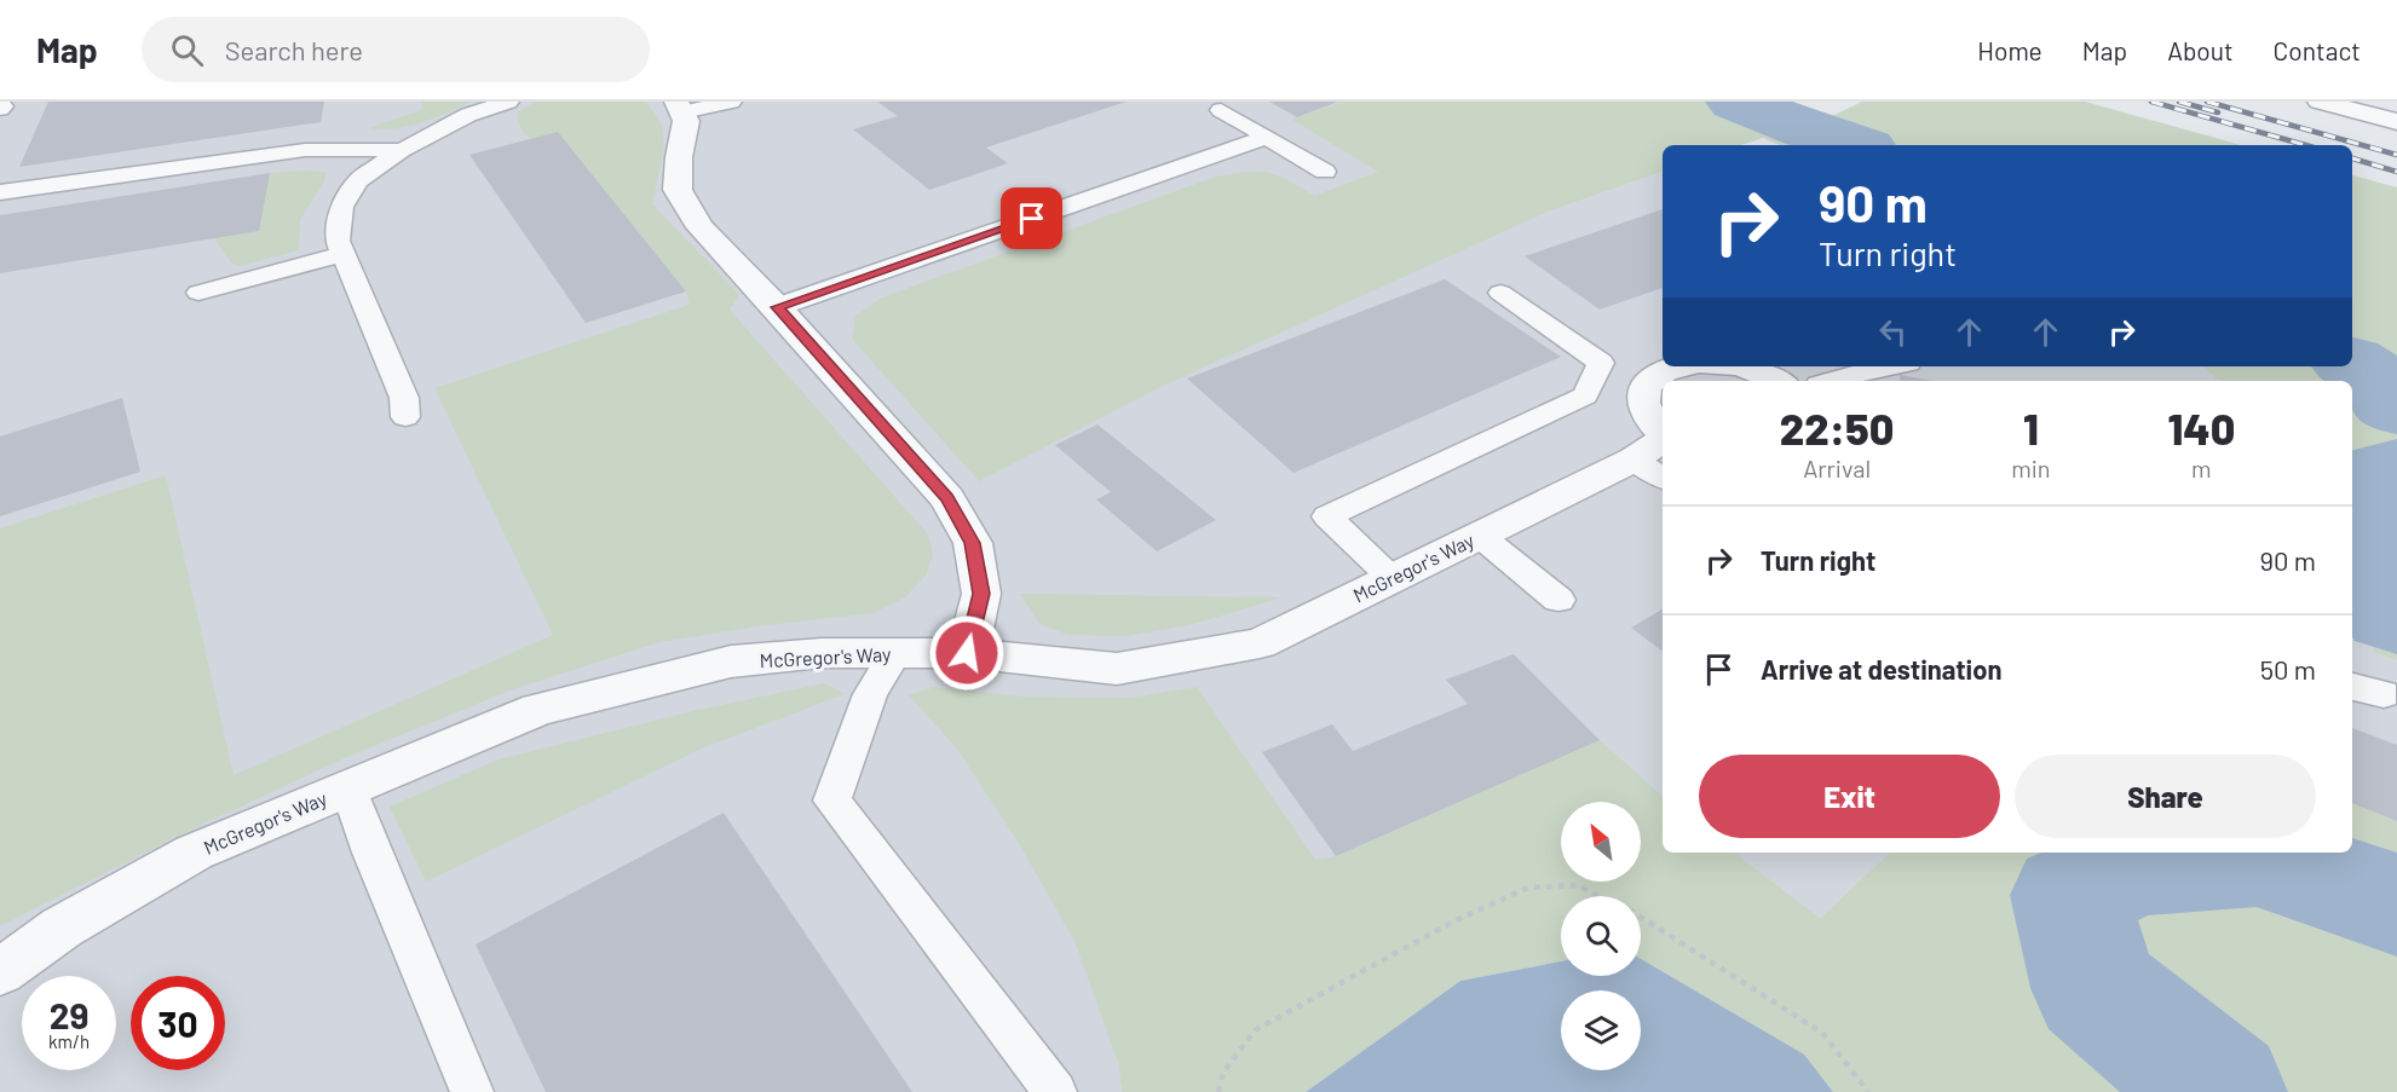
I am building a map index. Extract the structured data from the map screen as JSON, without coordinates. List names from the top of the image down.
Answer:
{
  "streets": {
    "street": ["McGregor's Way"]
  },
  "north": "top left",
  "page": {
    "header": "Map",
    "search": "Search here",
    "nav": [
      "Home",
      "Map",
      "About",
      "Contact"
    ],
    "turn": ["90 m", "Turn right"],
    "eta": [
      "22:50",
      "Arrival",
      "1",
      "min",
      "140",
      "m"
    ],
    "list": [
      {
        "name": "Turn right",
        "value": "90 m"
      },
      {
        "name": "Arrive at destination",
        "value": "50 m"
      }
    ],
    "buttons": ["Exit", "Share"],
    "speed": "29 km/h",
    "limit": "30"
  }
}
